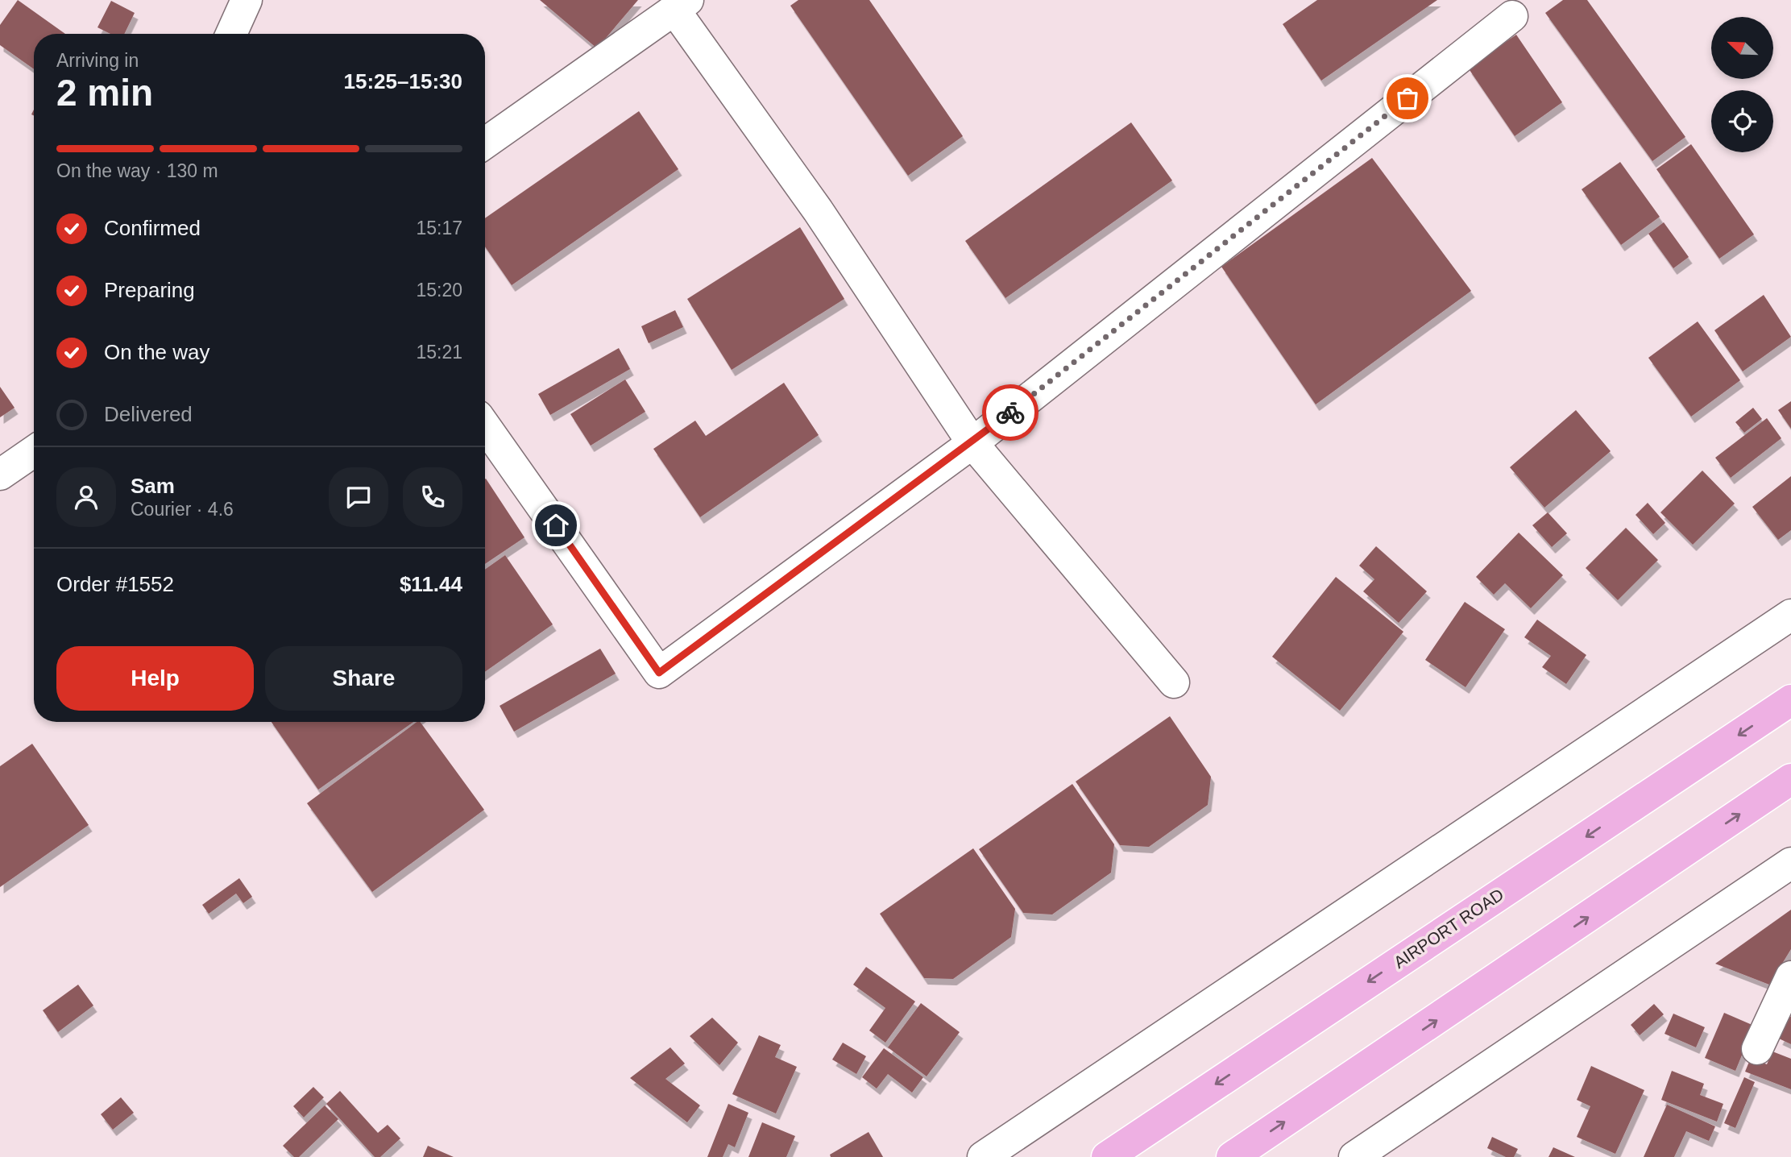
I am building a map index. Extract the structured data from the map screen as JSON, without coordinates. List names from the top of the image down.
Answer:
{
  "streets": {
    "main road": ["AIRPORT ROAD"]
  },
  "north": "top left",
  "page": {
    "heading": ["2 min", "Arriving in", "15:25–15:30"],
    "panel": [
      "Sam",
      "Courier · 4.6",
      "Order #1552",
      "$11.44"
    ],
    "bar": "On the way · 130 m",
    "list": [
      ["Confirmed", "15:17"],
      ["Preparing", "15:20"],
      ["On the way", "15:21"],
      "Delivered"
    ],
    "buttons": ["Help", "Share"]
  }
}
